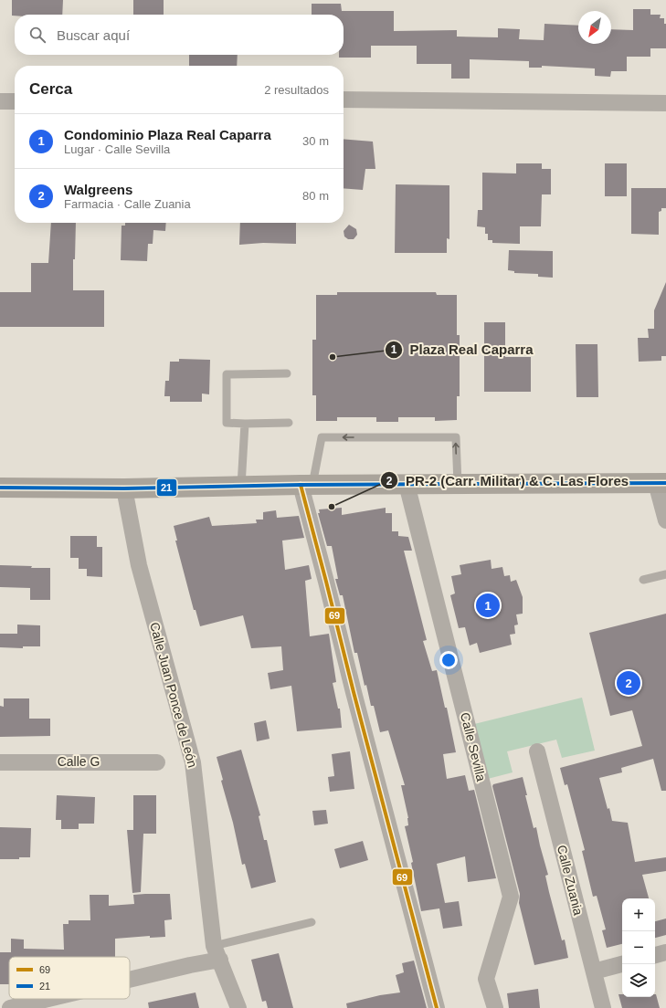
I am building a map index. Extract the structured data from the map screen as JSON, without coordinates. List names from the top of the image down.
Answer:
{
  "streets": {
    "street": [
      "Calle Juan Ponce de León",
      "Calle Sevilla",
      "Calle G",
      "Calle Zuania"
    ]
  },
  "places": ["Plaza Real Caparra", "PR-2 (Carr. Militar) & C. Las Flores"],
  "lines": ["transit line 21", "transit line 69"],
  "legend": ["69", "21"],
  "north": "bottom left",
  "page": {
    "search": "Buscar aquí",
    "heading": ["Cerca", "2 resultados"],
    "list": [
      {
        "mark": "1",
        "name": "Condominio Plaza Real Caparra",
        "note": "Lugar · Calle Sevilla",
        "value": "30 m"
      },
      {
        "mark": "2",
        "name": "Walgreens",
        "note": "Farmacia · Calle Zuania",
        "value": "80 m"
      }
    ],
    "pins": ["1", "2"],
    "map_buttons": ["+", "−"]
  }
}
